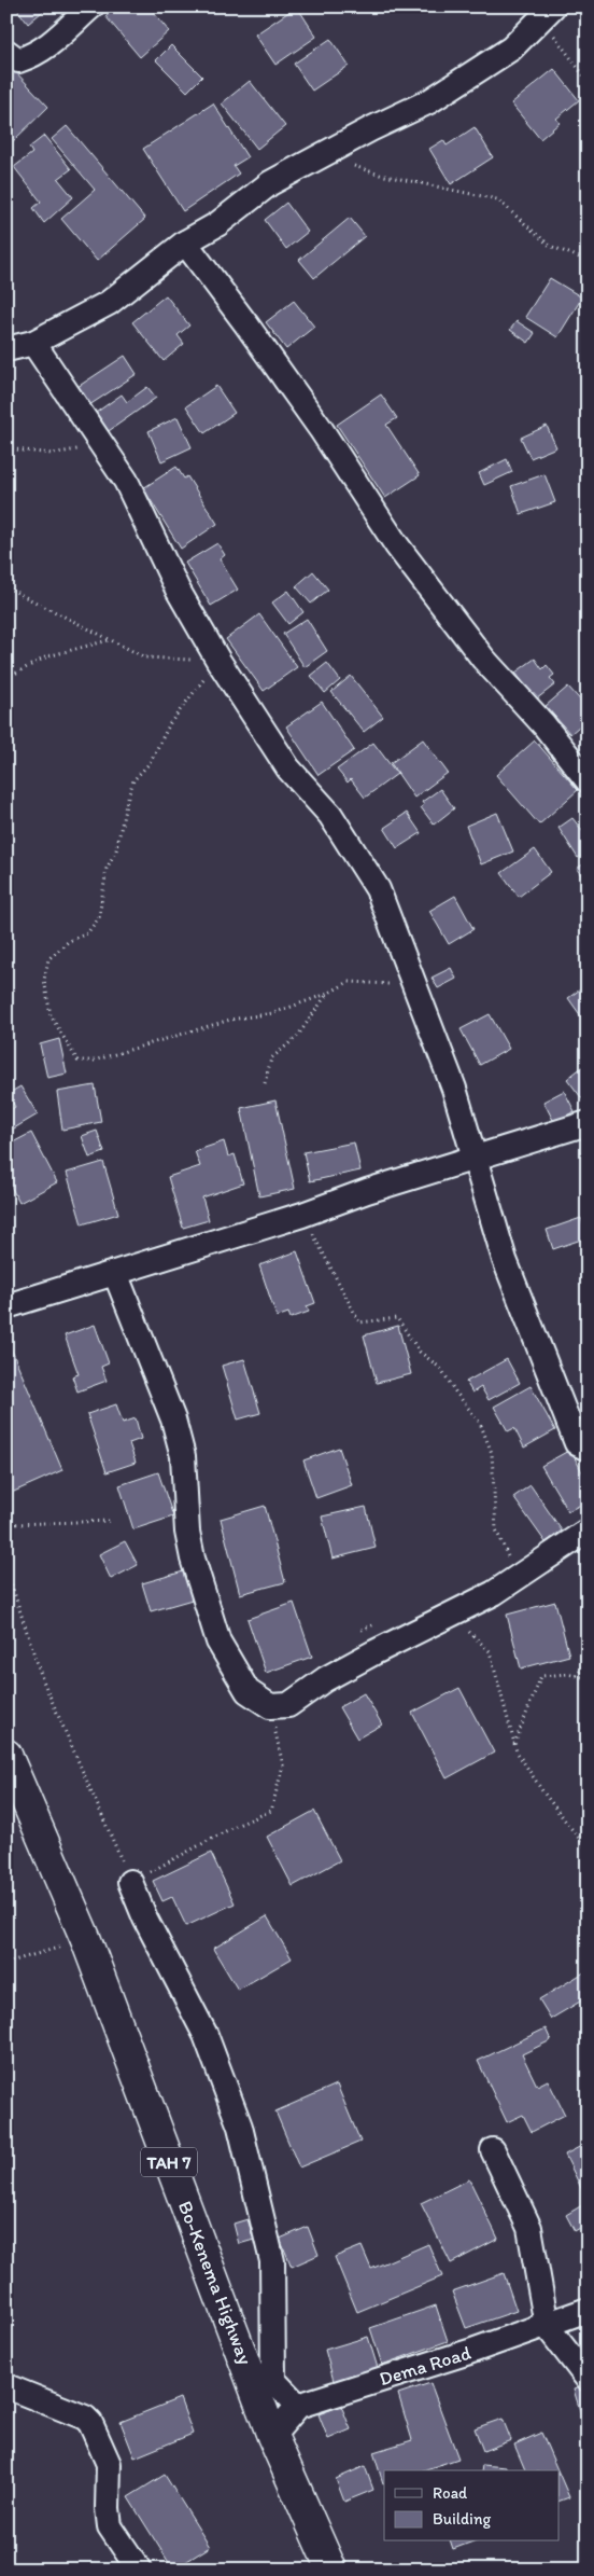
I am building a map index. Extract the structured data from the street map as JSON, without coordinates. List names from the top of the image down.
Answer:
{
  "streets": {
    "highway": ["TAH 7", "Bo-Kenema Highway"],
    "street": ["Dema Road"]
  },
  "legend": ["Road", "Building"]
}
